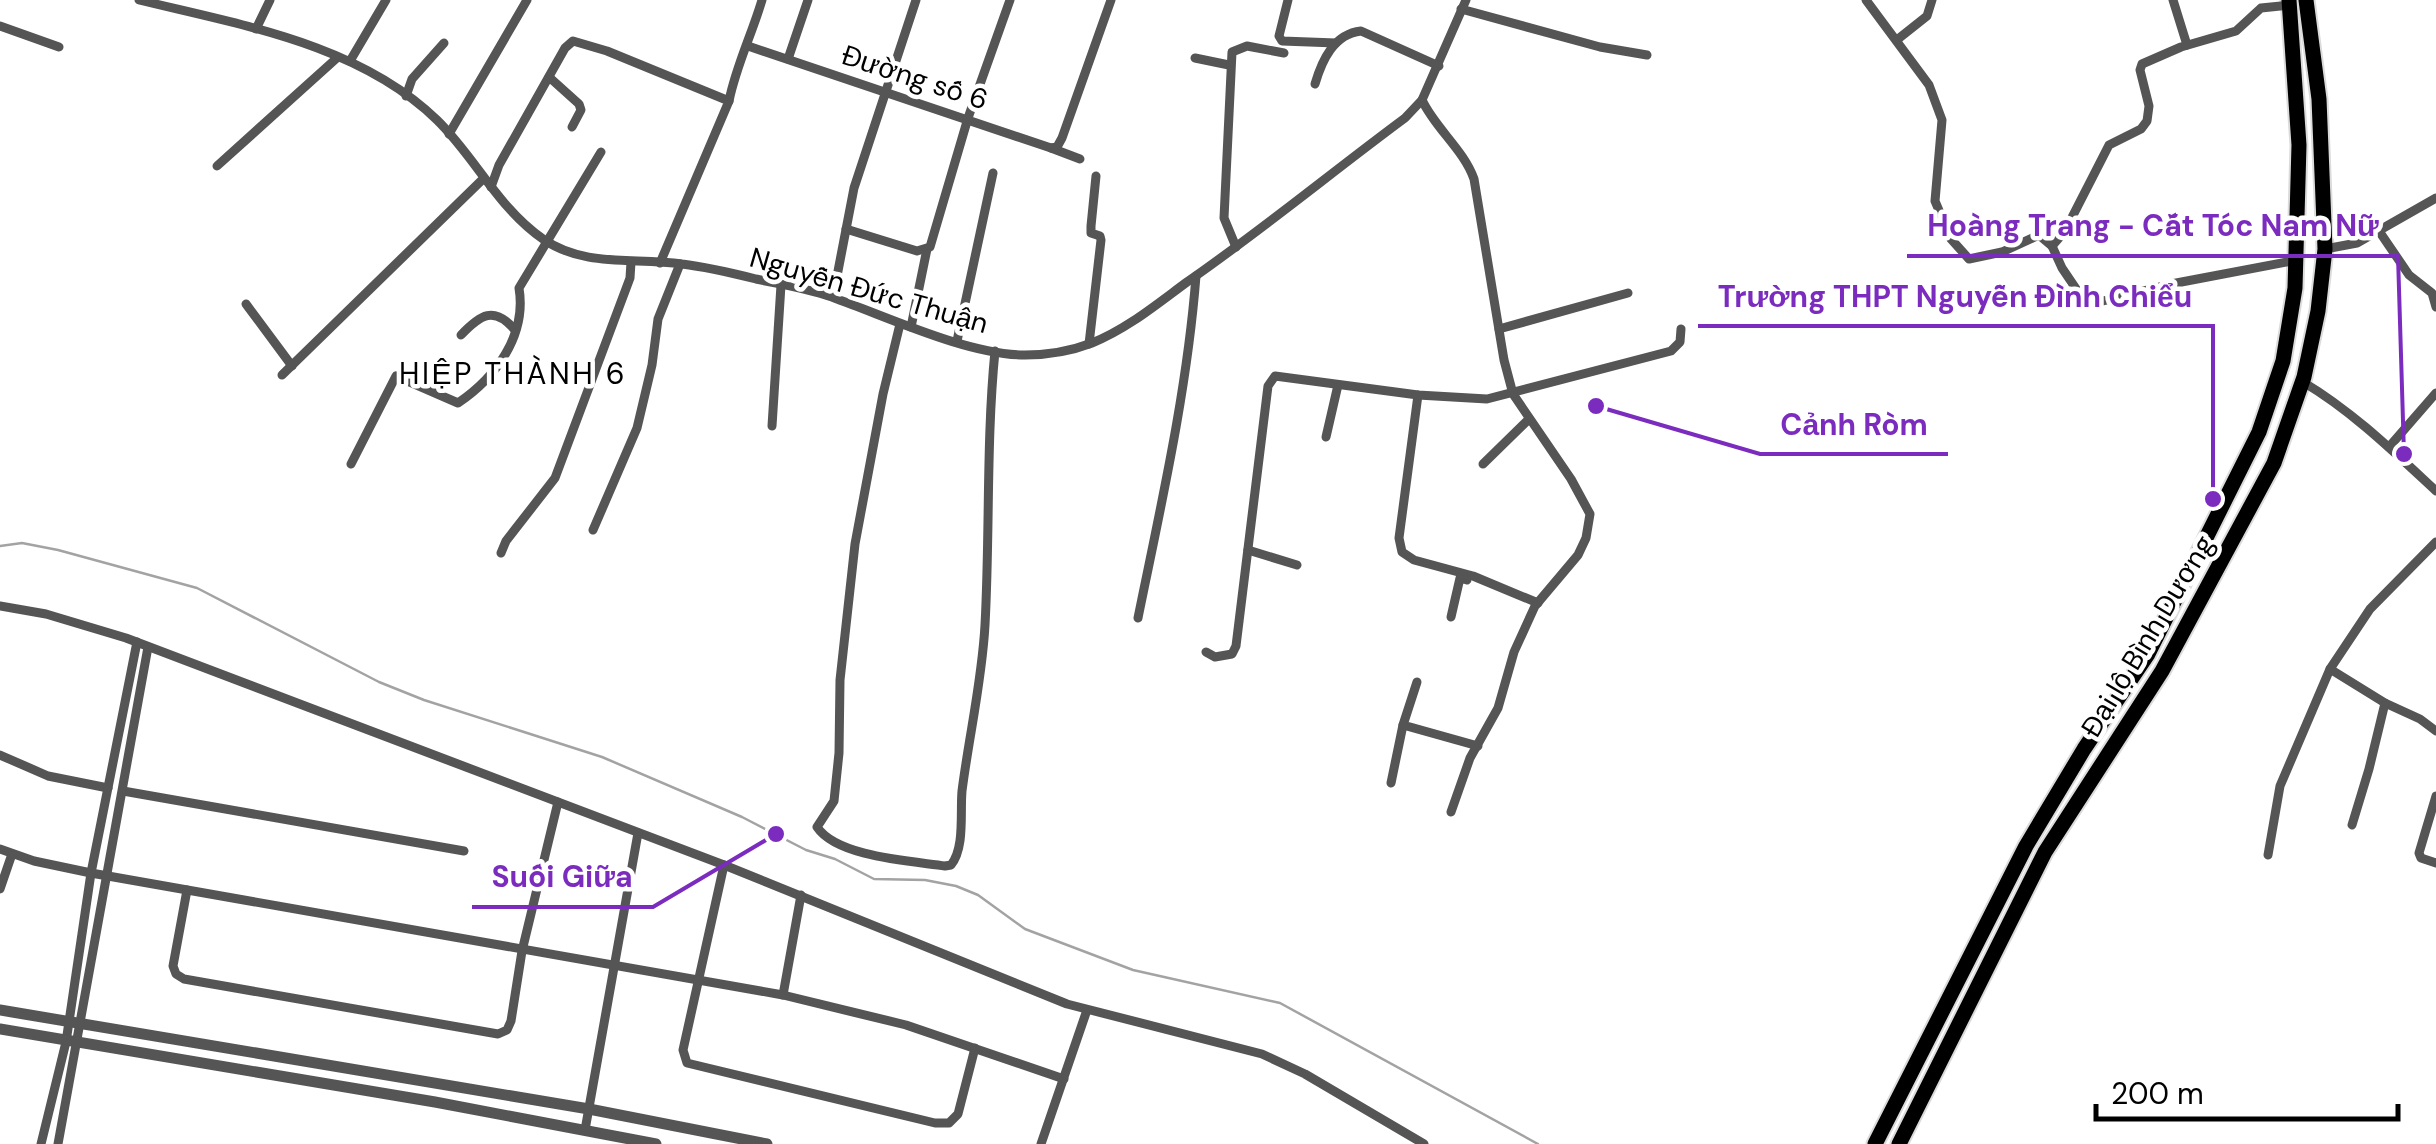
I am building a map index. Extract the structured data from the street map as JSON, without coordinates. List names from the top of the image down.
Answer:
{
  "streets": {
    "highway": ["Đại lộ Bình Dương"],
    "street": ["Đường số 6", "Nguyễn Đức Thuận"]
  },
  "districts": ["HIỆP THÀNH 6"],
  "places": [
    "Cảnh Ròm",
    "Hoàng Trang - Cắt Tóc Nam Nữ",
    "Trường THPT Nguyễn Đình Chiểu",
    "Suối Giữa"
  ],
  "scale_bar": "200 m"
}
